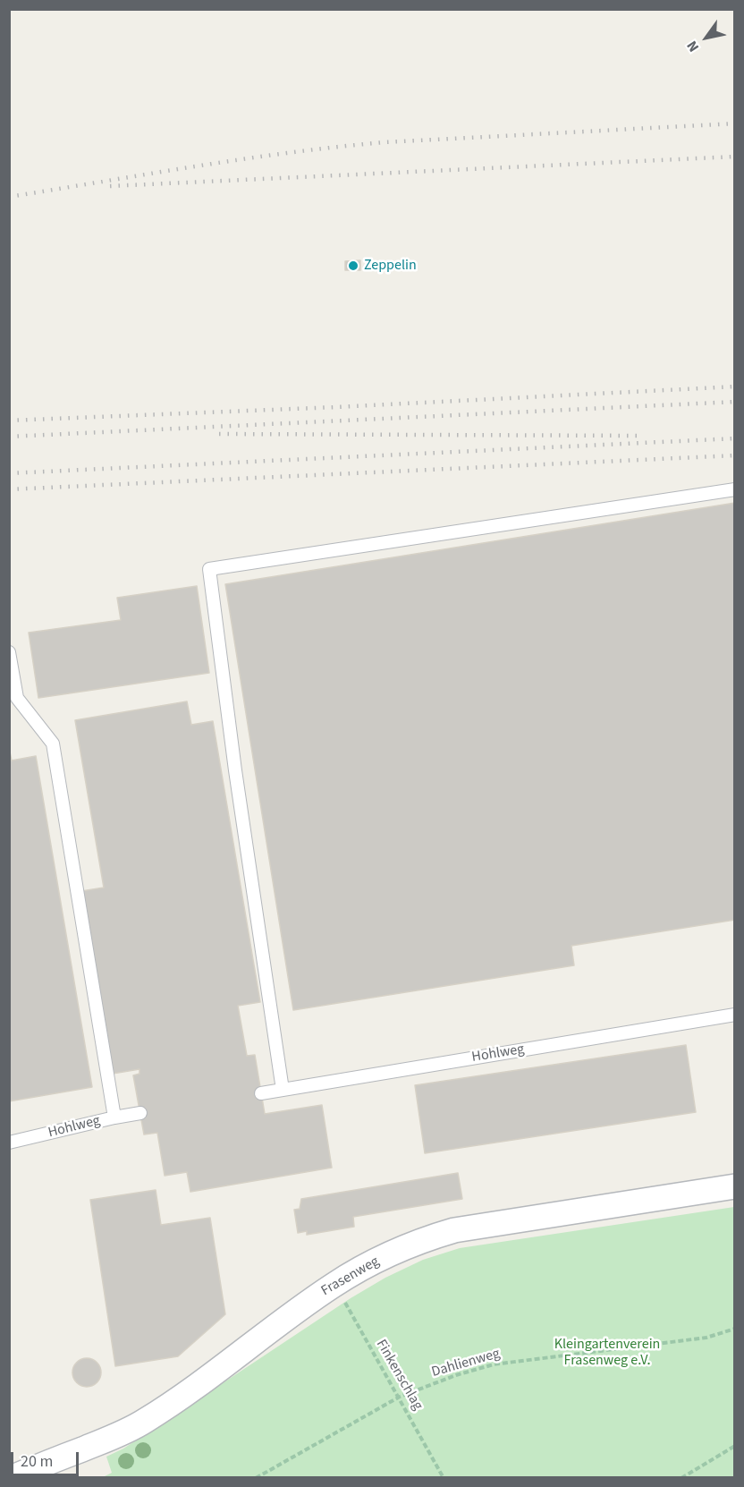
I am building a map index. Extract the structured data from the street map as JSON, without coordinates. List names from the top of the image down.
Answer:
{
  "streets": {
    "street": ["Frasenweg"],
    "lane": ["Hohlweg"],
    "path": ["Dahlienweg", "Finkenschlag"]
  },
  "crossings": [
    ["Frasenweg", "Finkenschlag"],
    ["Dahlienweg", "Finkenschlag"]
  ],
  "parks": ["Kleingartenverein Frasenweg e.V."],
  "places": ["Zeppelin"],
  "scale_bar": "20 m",
  "north": "bottom left"
}
